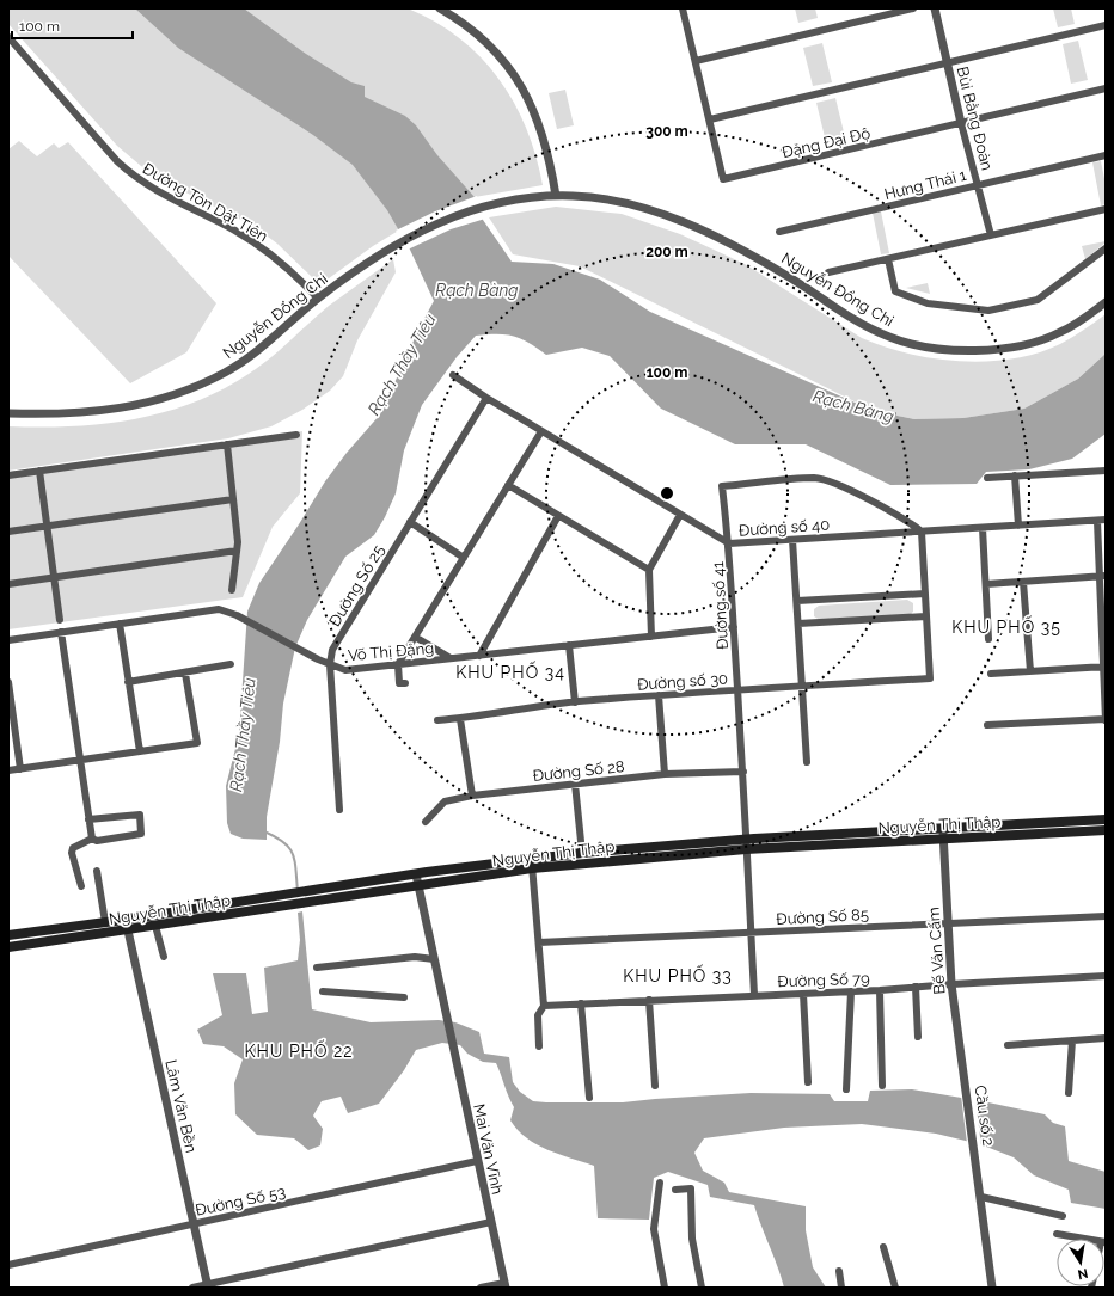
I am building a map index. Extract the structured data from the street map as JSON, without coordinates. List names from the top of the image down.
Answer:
{
  "streets": {
    "main road": ["Nguyễn Thị Thập"],
    "street": [
      "Bùi Bằng Đoàn",
      "Đặng Đại Độ",
      "Hưng Thái 1",
      "Đường Tôn Dật Tiên",
      "Nguyễn Đổng Chi",
      "Đường số 40",
      "Đường Số 25",
      "Đường số 41",
      "Võ Thị Đặng",
      "Đường số 30",
      "Đường Số 28",
      "Đường Số 85",
      "Bế Văn Cấm",
      "Đường Số 79",
      "Lâm Văn Bền",
      "Cầu số 2",
      "Mai Văn Vĩnh",
      "Đường Số 53"
    ]
  },
  "crossings": [
    ["Bùi Bằng Đoàn", "Đặng Đại Độ"],
    ["Bùi Bằng Đoàn", "Hưng Thái 1"],
    ["Đường Tôn Dật Tiên", "Nguyễn Đổng Chi"],
    ["Đường số 40", "Đường Số 25"],
    ["Đường số 40", "Đường số 41"],
    ["Đường Số 25", "Võ Thị Đặng"],
    ["Đường số 41", "Võ Thị Đặng"],
    ["Đường số 41", "Đường số 30"],
    ["Đường số 41", "Đường Số 28"],
    ["Đường số 41", "Nguyễn Thị Thập"],
    ["Nguyễn Thị Thập", "Bế Văn Cấm"],
    ["Nguyễn Thị Thập", "Lâm Văn Bền"],
    ["Đường Số 85", "Bế Văn Cấm"],
    ["Bế Văn Cấm", "Đường Số 79"],
    ["Bế Văn Cấm", "Cầu số 2"],
    ["Lâm Văn Bền", "Đường Số 53"],
    ["Mai Văn Vĩnh", "Đường Số 53"]
  ],
  "districts": [
    "KHU PHỐ 35",
    "KHU PHỐ 34",
    "KHU PHỐ 33",
    "KHU PHỐ 22"
  ],
  "water": ["Rạch Bàng", "Rạch Thầy Tiêu"],
  "scale_bar": "100 m",
  "north": "bottom",
  "rings": ["300 m", "200 m", "100 m"]
}
